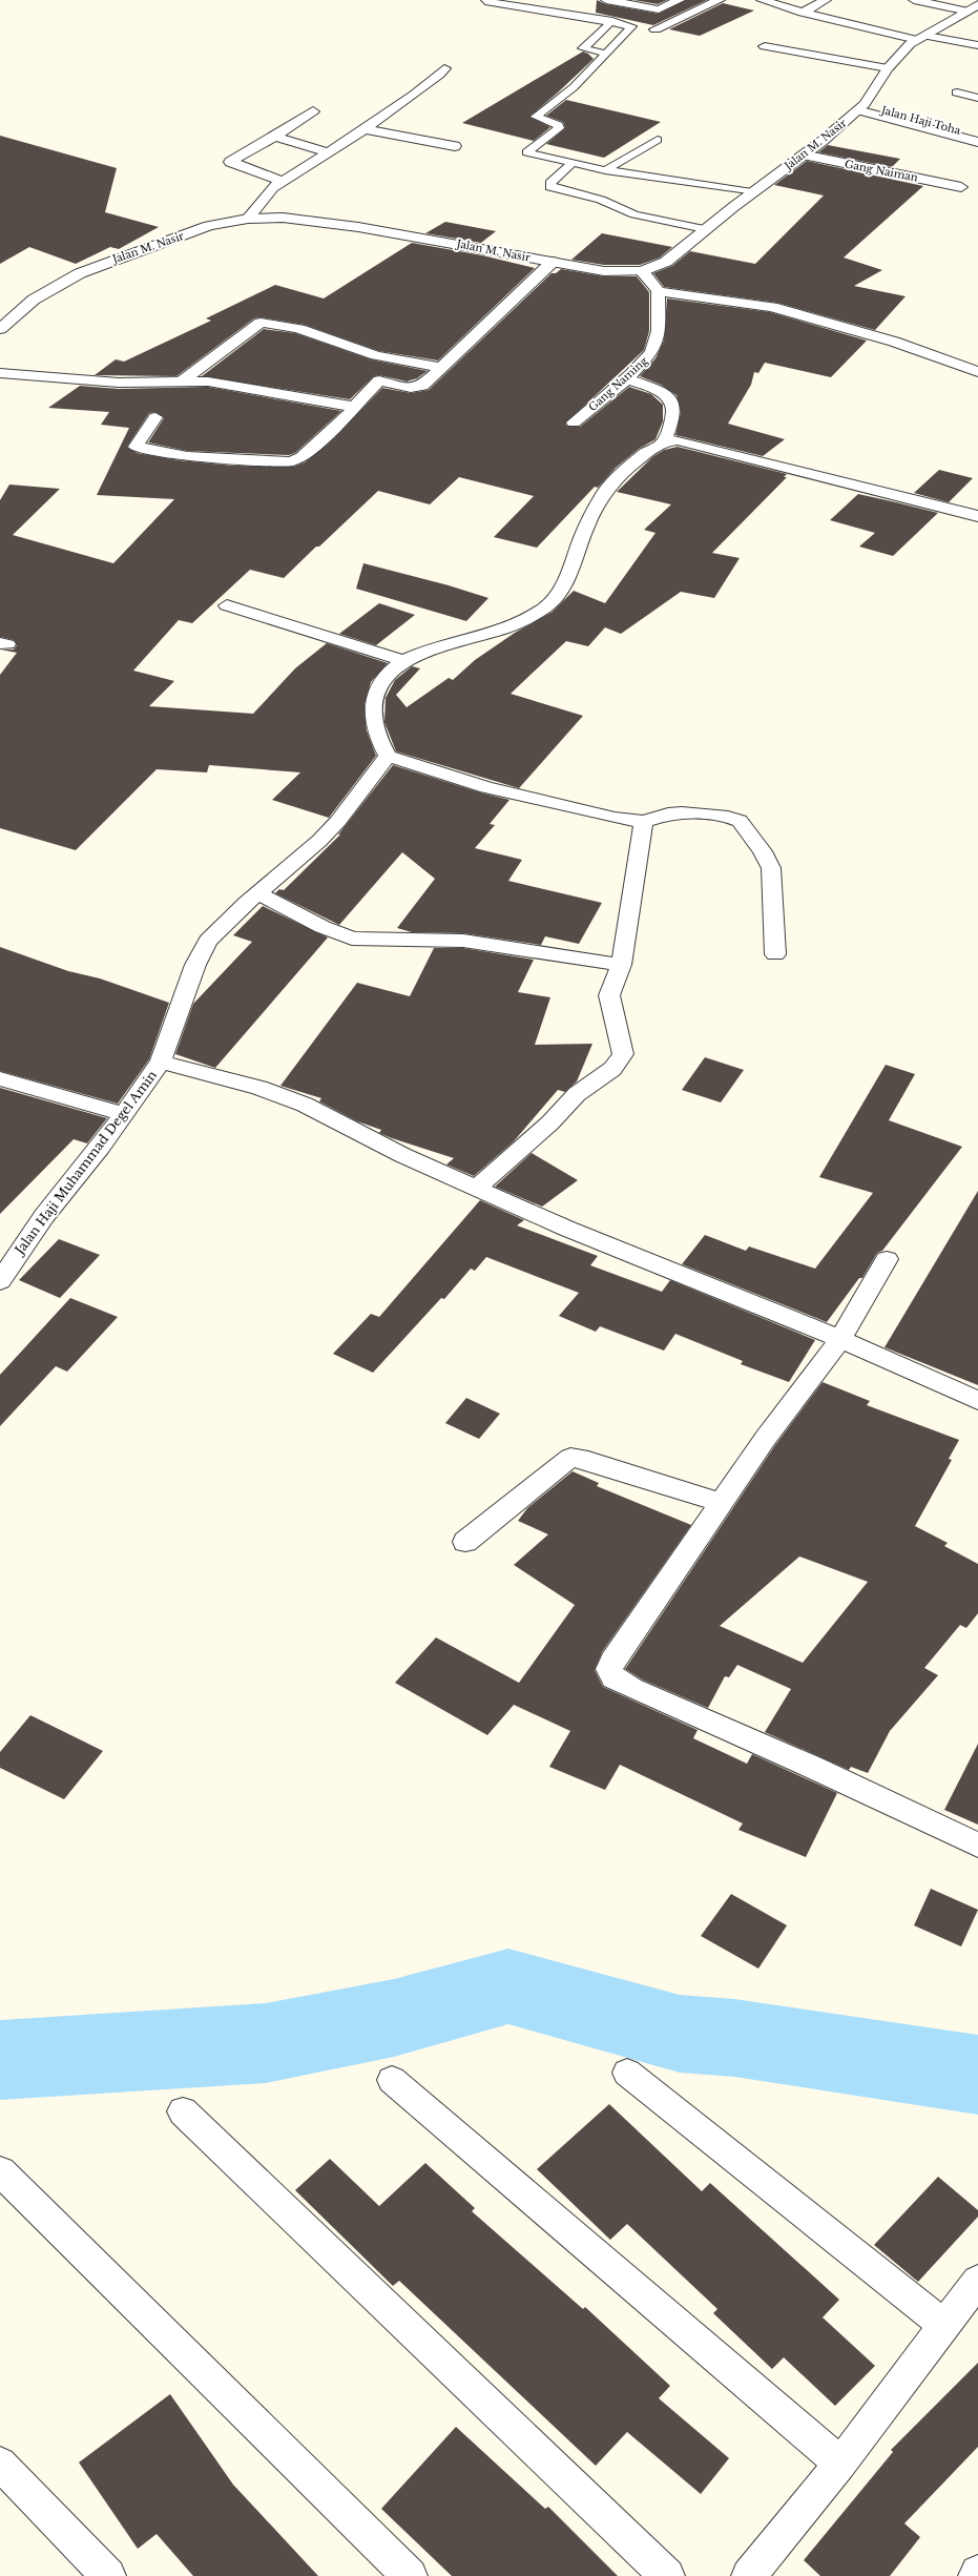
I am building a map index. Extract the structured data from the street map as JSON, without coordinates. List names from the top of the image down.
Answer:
{
  "streets": {
    "street": [
      "Jalan Haji Toha",
      "Jalan M. Nasir",
      "Gang Naiman",
      "Gang Naming",
      "Jalan Haji Muhammad Degel Amin"
    ]
  },
  "crossings": [
    ["Jalan Haji Toha", "Jalan M. Nasir"],
    ["Jalan M. Nasir", "Gang Naiman"]
  ]
}
